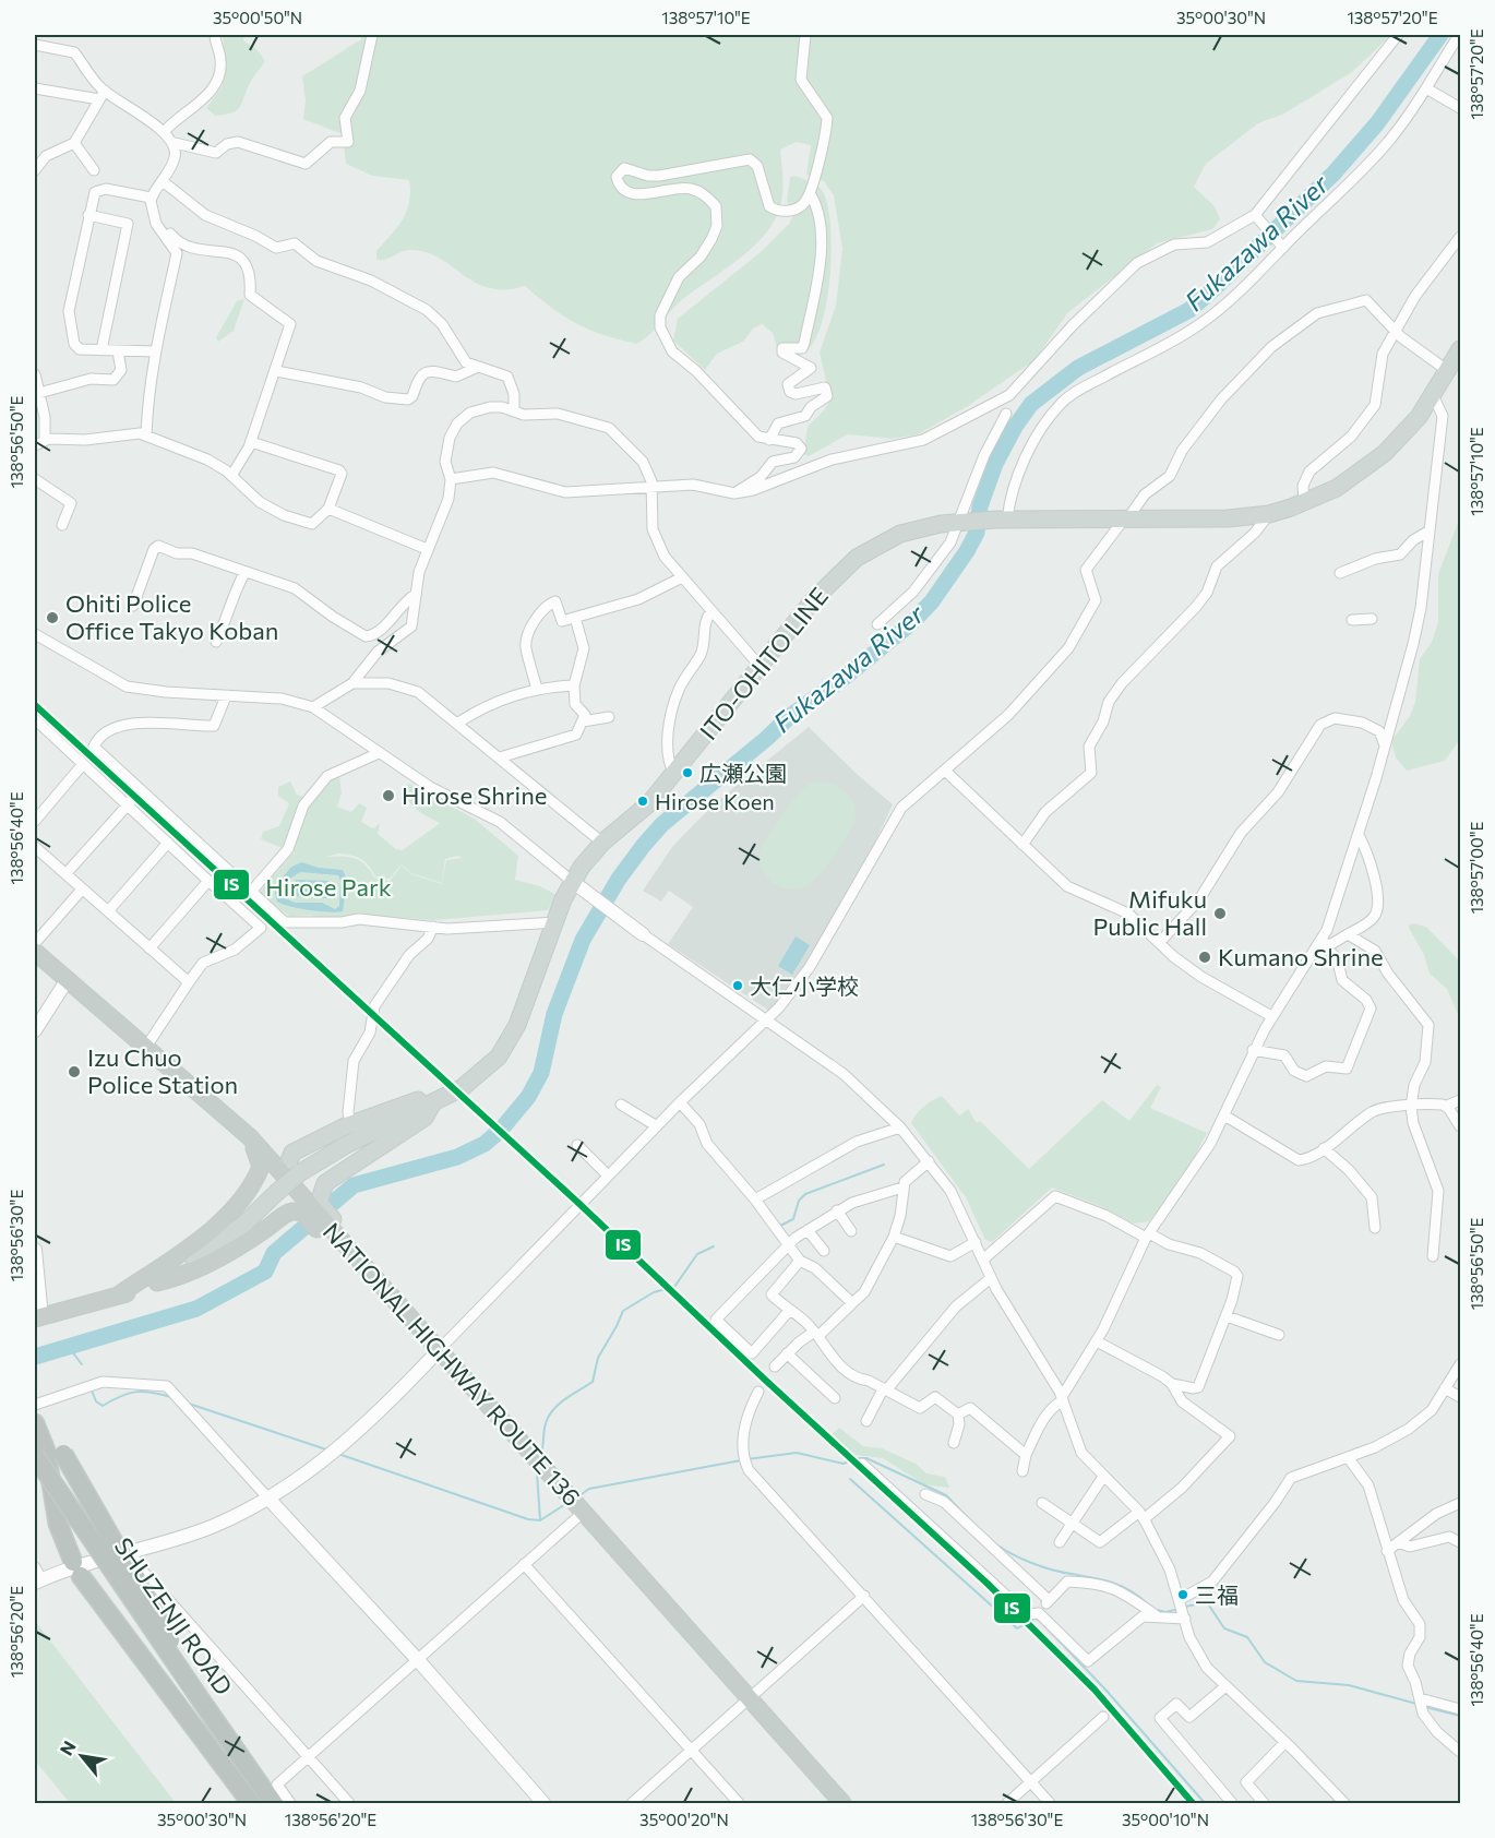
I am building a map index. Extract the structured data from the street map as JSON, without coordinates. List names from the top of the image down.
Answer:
{
  "streets": {
    "highway": ["NATIONAL HIGHWAY ROUTE 136", "SHUZENJI ROAD"],
    "main road": ["ITO-OHITO LINE"]
  },
  "water": ["Fukazawa River"],
  "parks": ["Hirose Park"],
  "places": [
    "Ohiti Police Office Takyo Koban",
    "広瀬公園",
    "Hirose Shrine",
    "Hirose Koen",
    "Mifuku Public Hall",
    "Kumano Shrine",
    "大仁小学校",
    "Izu Chuo Police Station",
    "三福"
  ],
  "lines": ["transit line IS"],
  "north": "top left",
  "coordinates": [
    "35°00'50\"N",
    "138°57'10\"E",
    "35°00'30\"N",
    "138°57'20\"E",
    "138°56'50\"E",
    "138°56'40\"E",
    "138°57'00\"E",
    "138°56'30\"E",
    "138°56'20\"E",
    "35°00'20\"N",
    "35°00'10\"N"
  ]
}
